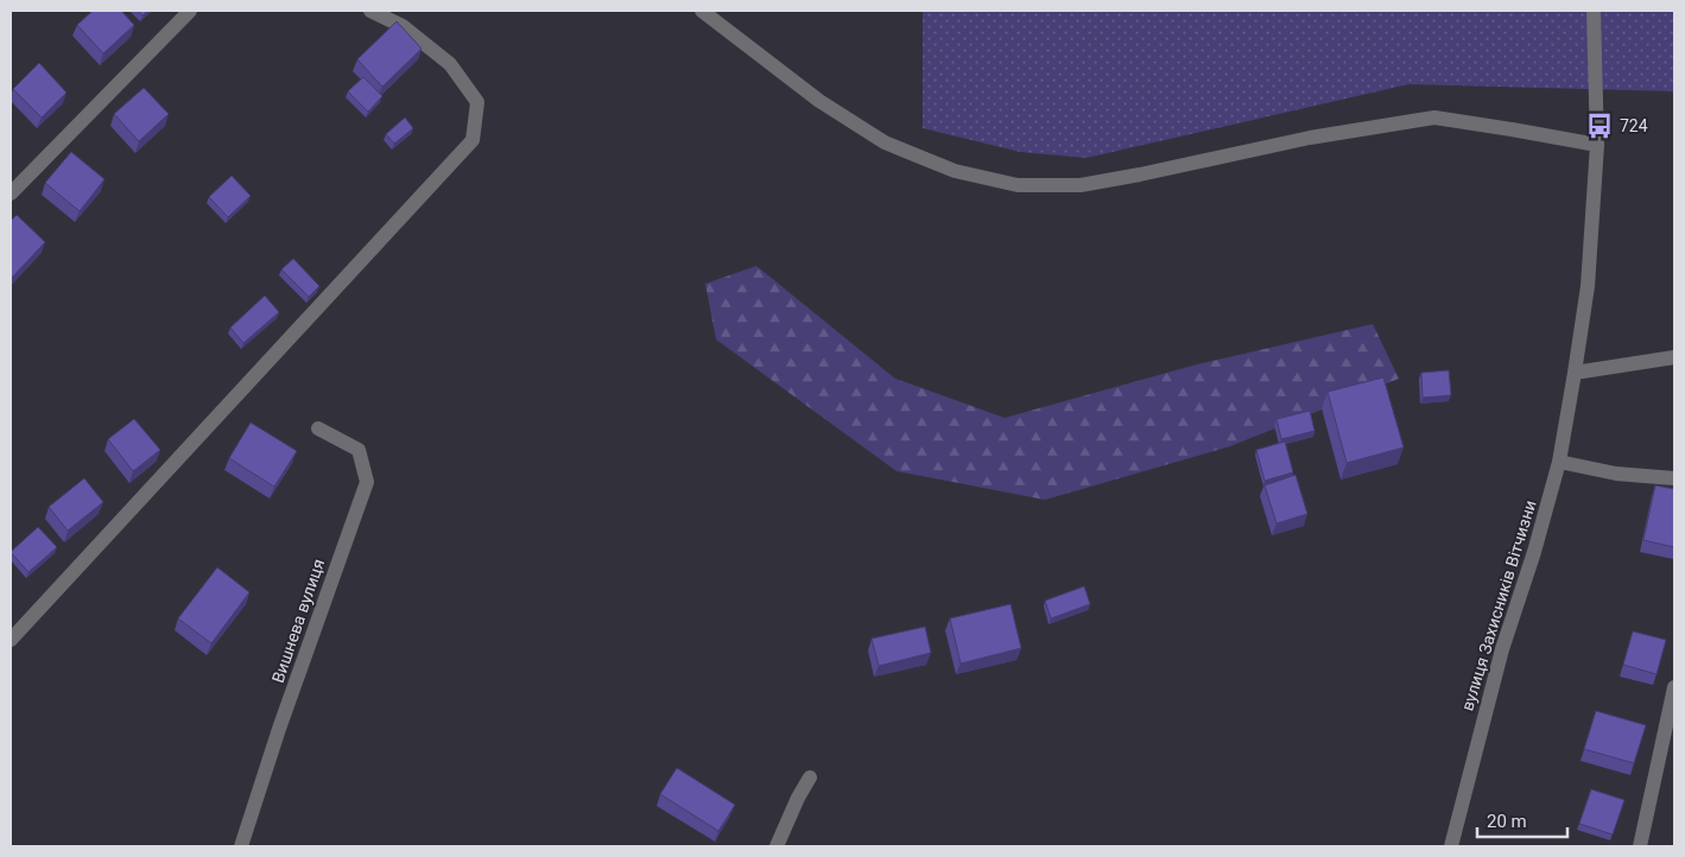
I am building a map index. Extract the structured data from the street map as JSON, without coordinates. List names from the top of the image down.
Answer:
{
  "streets": {
    "street": ["вулиця Захисників Вітчизни", "Вишнева вулиця"]
  },
  "places": {
    "bus stop": ["724"]
  },
  "scale_bar": "20 m"
}
